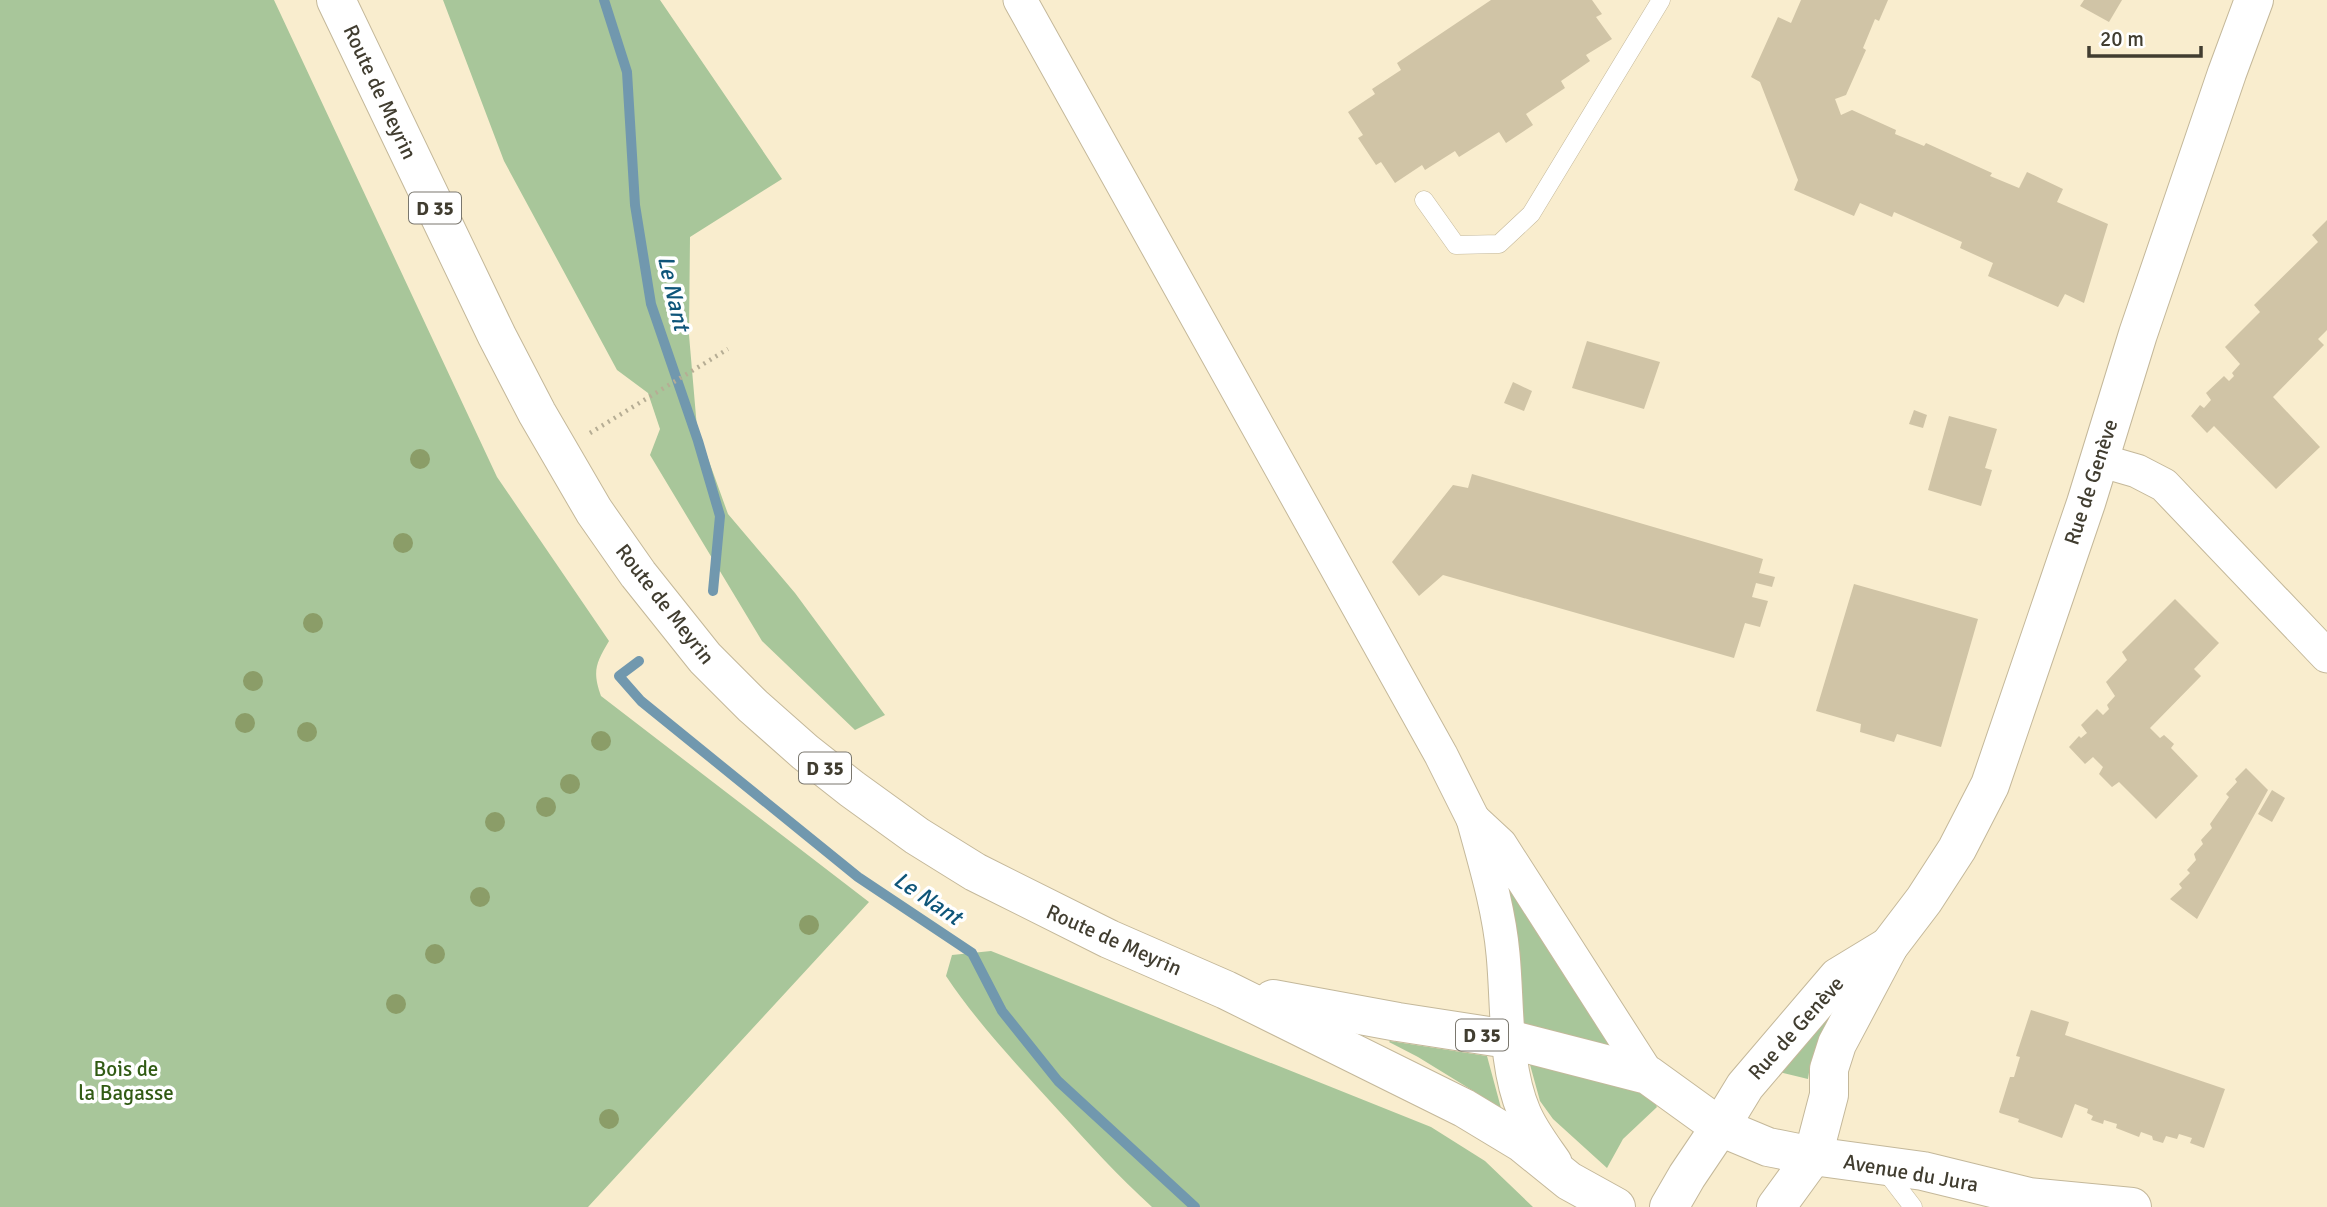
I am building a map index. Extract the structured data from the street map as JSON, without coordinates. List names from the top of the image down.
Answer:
{
  "streets": {
    "main road": [
      "Route de Meyrin",
      "D 35",
      "Rue de Genève",
      "Avenue du Jura"
    ]
  },
  "crossings": [
    ["Route de Meyrin", "Rue de Genève"],
    ["Route de Meyrin", "Avenue du Jura"],
    ["Rue de Genève", "Avenue du Jura"]
  ],
  "water": ["Le Nant"],
  "parks": ["Bois de la Bagasse"],
  "scale_bar": "20 m"
}
